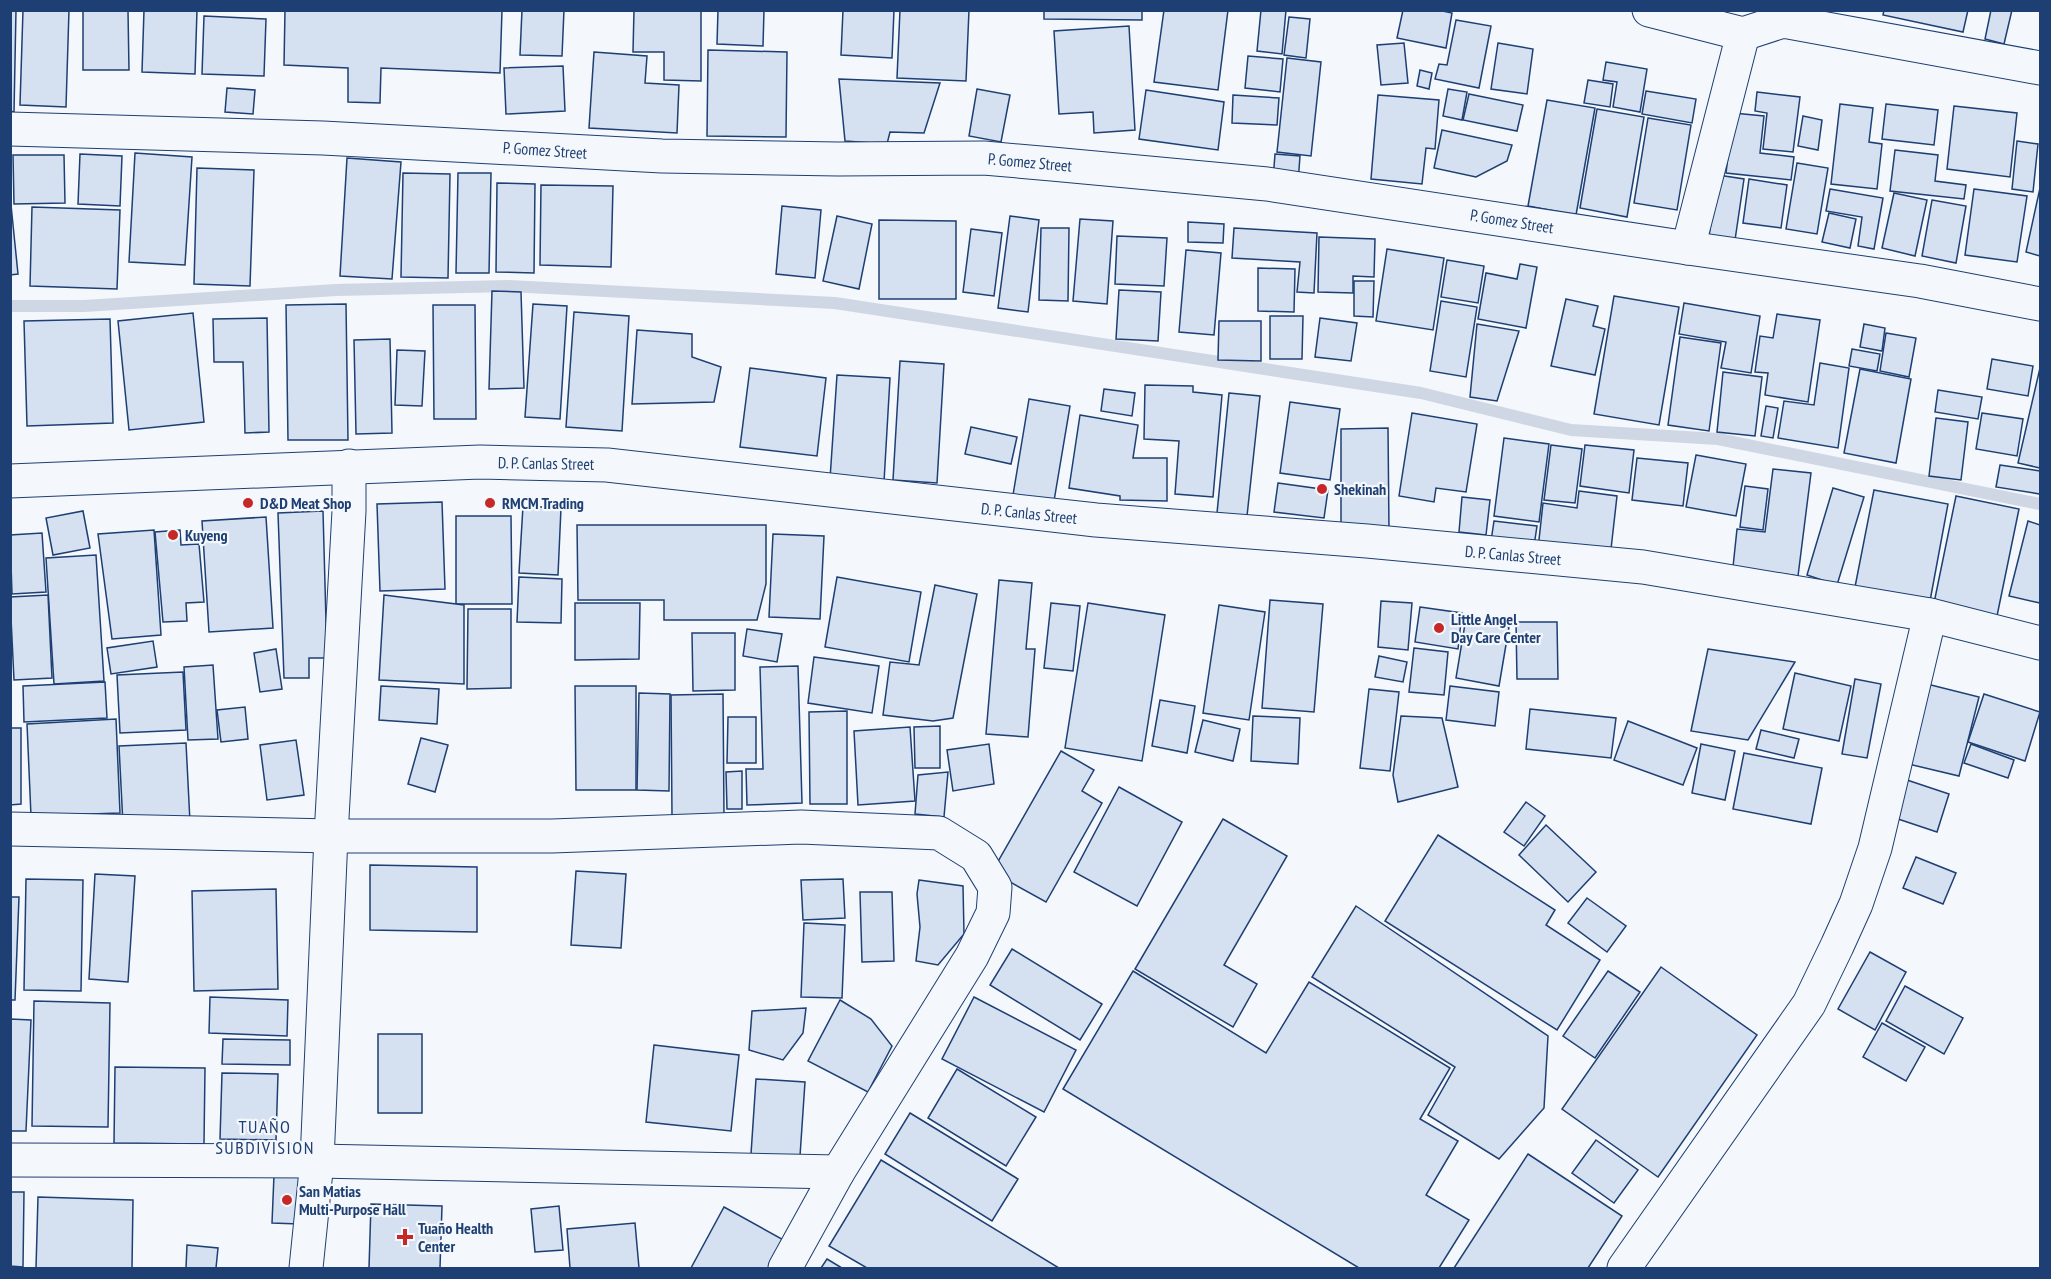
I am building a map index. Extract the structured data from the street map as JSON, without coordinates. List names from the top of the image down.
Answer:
{
  "streets": {
    "street": ["P. Gomez Street", "D. P. Canlas Street"]
  },
  "districts": ["TUAÑO SUBDIVISION"],
  "places": {
    "other": [
      "Shekinah",
      "D&D Meat Shop",
      "RMCM Trading",
      "Kuyeng",
      "Little Angel Day Care Center",
      "San Matias Multi-Purpose Hall"
    ],
    "health": ["Tuaño Health Center"]
  }
}
